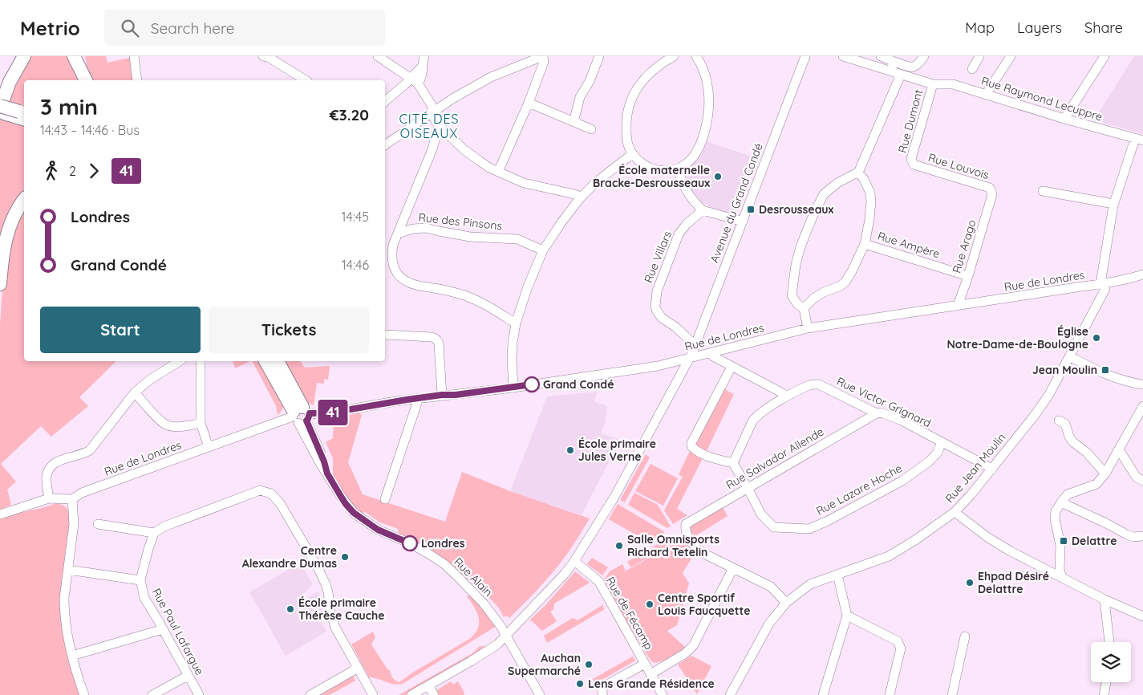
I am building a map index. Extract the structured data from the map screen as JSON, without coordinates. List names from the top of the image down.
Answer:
{
  "streets": {
    "street": [
      "Rue Raymond Lecuppre",
      "Rue Dumont",
      "Rue Louvois",
      "Avenue du Grand Condé",
      "Rue des Pinsons",
      "Rue Ampère",
      "Rue Arago",
      "Rue Villars",
      "Rue de Londres",
      "Rue Victor Grignard",
      "Rue Salvador Allende",
      "Rue Jean Moulin",
      "Rue Lazare Hoche",
      "Rue Alain",
      "Rue de Fécamp",
      "Rue Paul Lafargue"
    ]
  },
  "crossings": [
    ["Rue Raymond Lecuppre", "Rue Dumont"],
    ["Rue Raymond Lecuppre", "Rue Jean Moulin"],
    ["Rue Dumont", "Rue Louvois"],
    ["Rue Louvois", "Rue Arago"],
    ["Avenue du Grand Condé", "Rue Villars"],
    ["Avenue du Grand Condé", "Rue de Londres"],
    ["Avenue du Grand Condé", "Rue Alain"],
    ["Avenue du Grand Condé", "Rue de Fécamp"],
    ["Rue Ampère", "Rue Arago"],
    ["Rue Arago", "Rue de Londres"],
    ["Rue de Londres", "Rue Jean Moulin"],
    ["Rue de Londres", "Rue Alain"],
    ["Rue Victor Grignard", "Rue Salvador Allende"],
    ["Rue Victor Grignard", "Rue Jean Moulin"],
    ["Rue Victor Grignard", "Rue Lazare Hoche"],
    ["Rue Salvador Allende", "Rue Lazare Hoche"]
  ],
  "districts": ["CITÉ DES OISEAUX"],
  "places": {
    "other": [
      "École maternelle Bracke-Desrousseaux",
      "Église Notre-Dame-de-Boulogne",
      "Grand Condé",
      "École primaire Jules Verne",
      "Londres",
      "Salle Omnisports Richard Tetelin",
      "Centre Alexandre Dumas",
      "Ehpad Désiré Delattre",
      "Centre Sportif Louis Faucquette",
      "École primaire Thérèse Cauche",
      "Auchan Supermarché",
      "Lens Grande Résidence"
    ],
    "transit": ["Desrousseaux", "Jean Moulin", "Delattre"]
  },
  "lines": ["bus line 41"],
  "page": {
    "header": "Metrio",
    "search": "Search here",
    "nav": ["Map", "Layers", "Share"],
    "on_map": "41",
    "heading": ["3 min", "14:43 – 14:46 · Bus", "€3.20"],
    "legs": ["2", "41"],
    "list": [
      {
        "name": "Londres",
        "value": "14:45"
      },
      {
        "name": "Grand Condé",
        "value": "14:46"
      }
    ],
    "buttons": ["Start", "Tickets"]
  }
}
